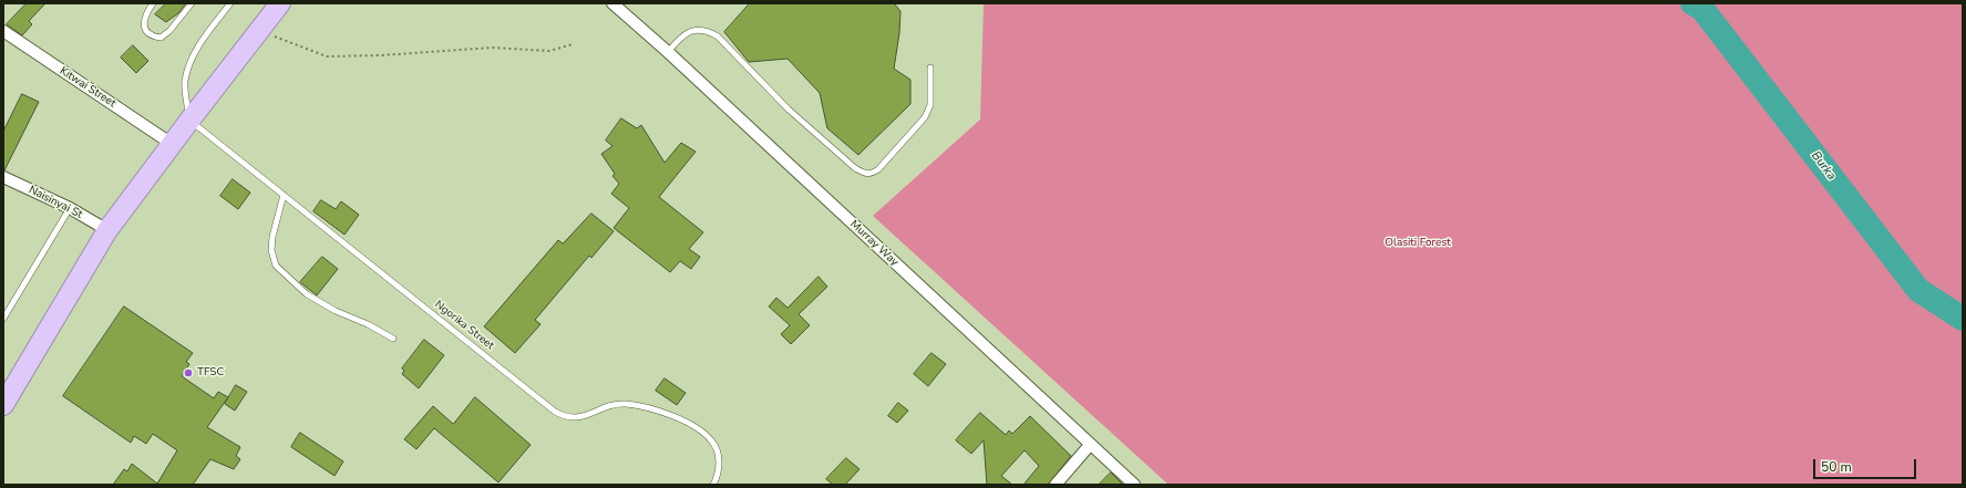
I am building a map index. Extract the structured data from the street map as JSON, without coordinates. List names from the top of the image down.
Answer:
{
  "streets": {
    "street": ["Kitwai Street", "Naisinyai St", "Murray Way"],
    "lane": ["Ngorika Street"]
  },
  "water": ["Burka"],
  "parks": ["Olasiti Forest"],
  "places": ["TFSC"],
  "scale_bar": "50 m"
}
